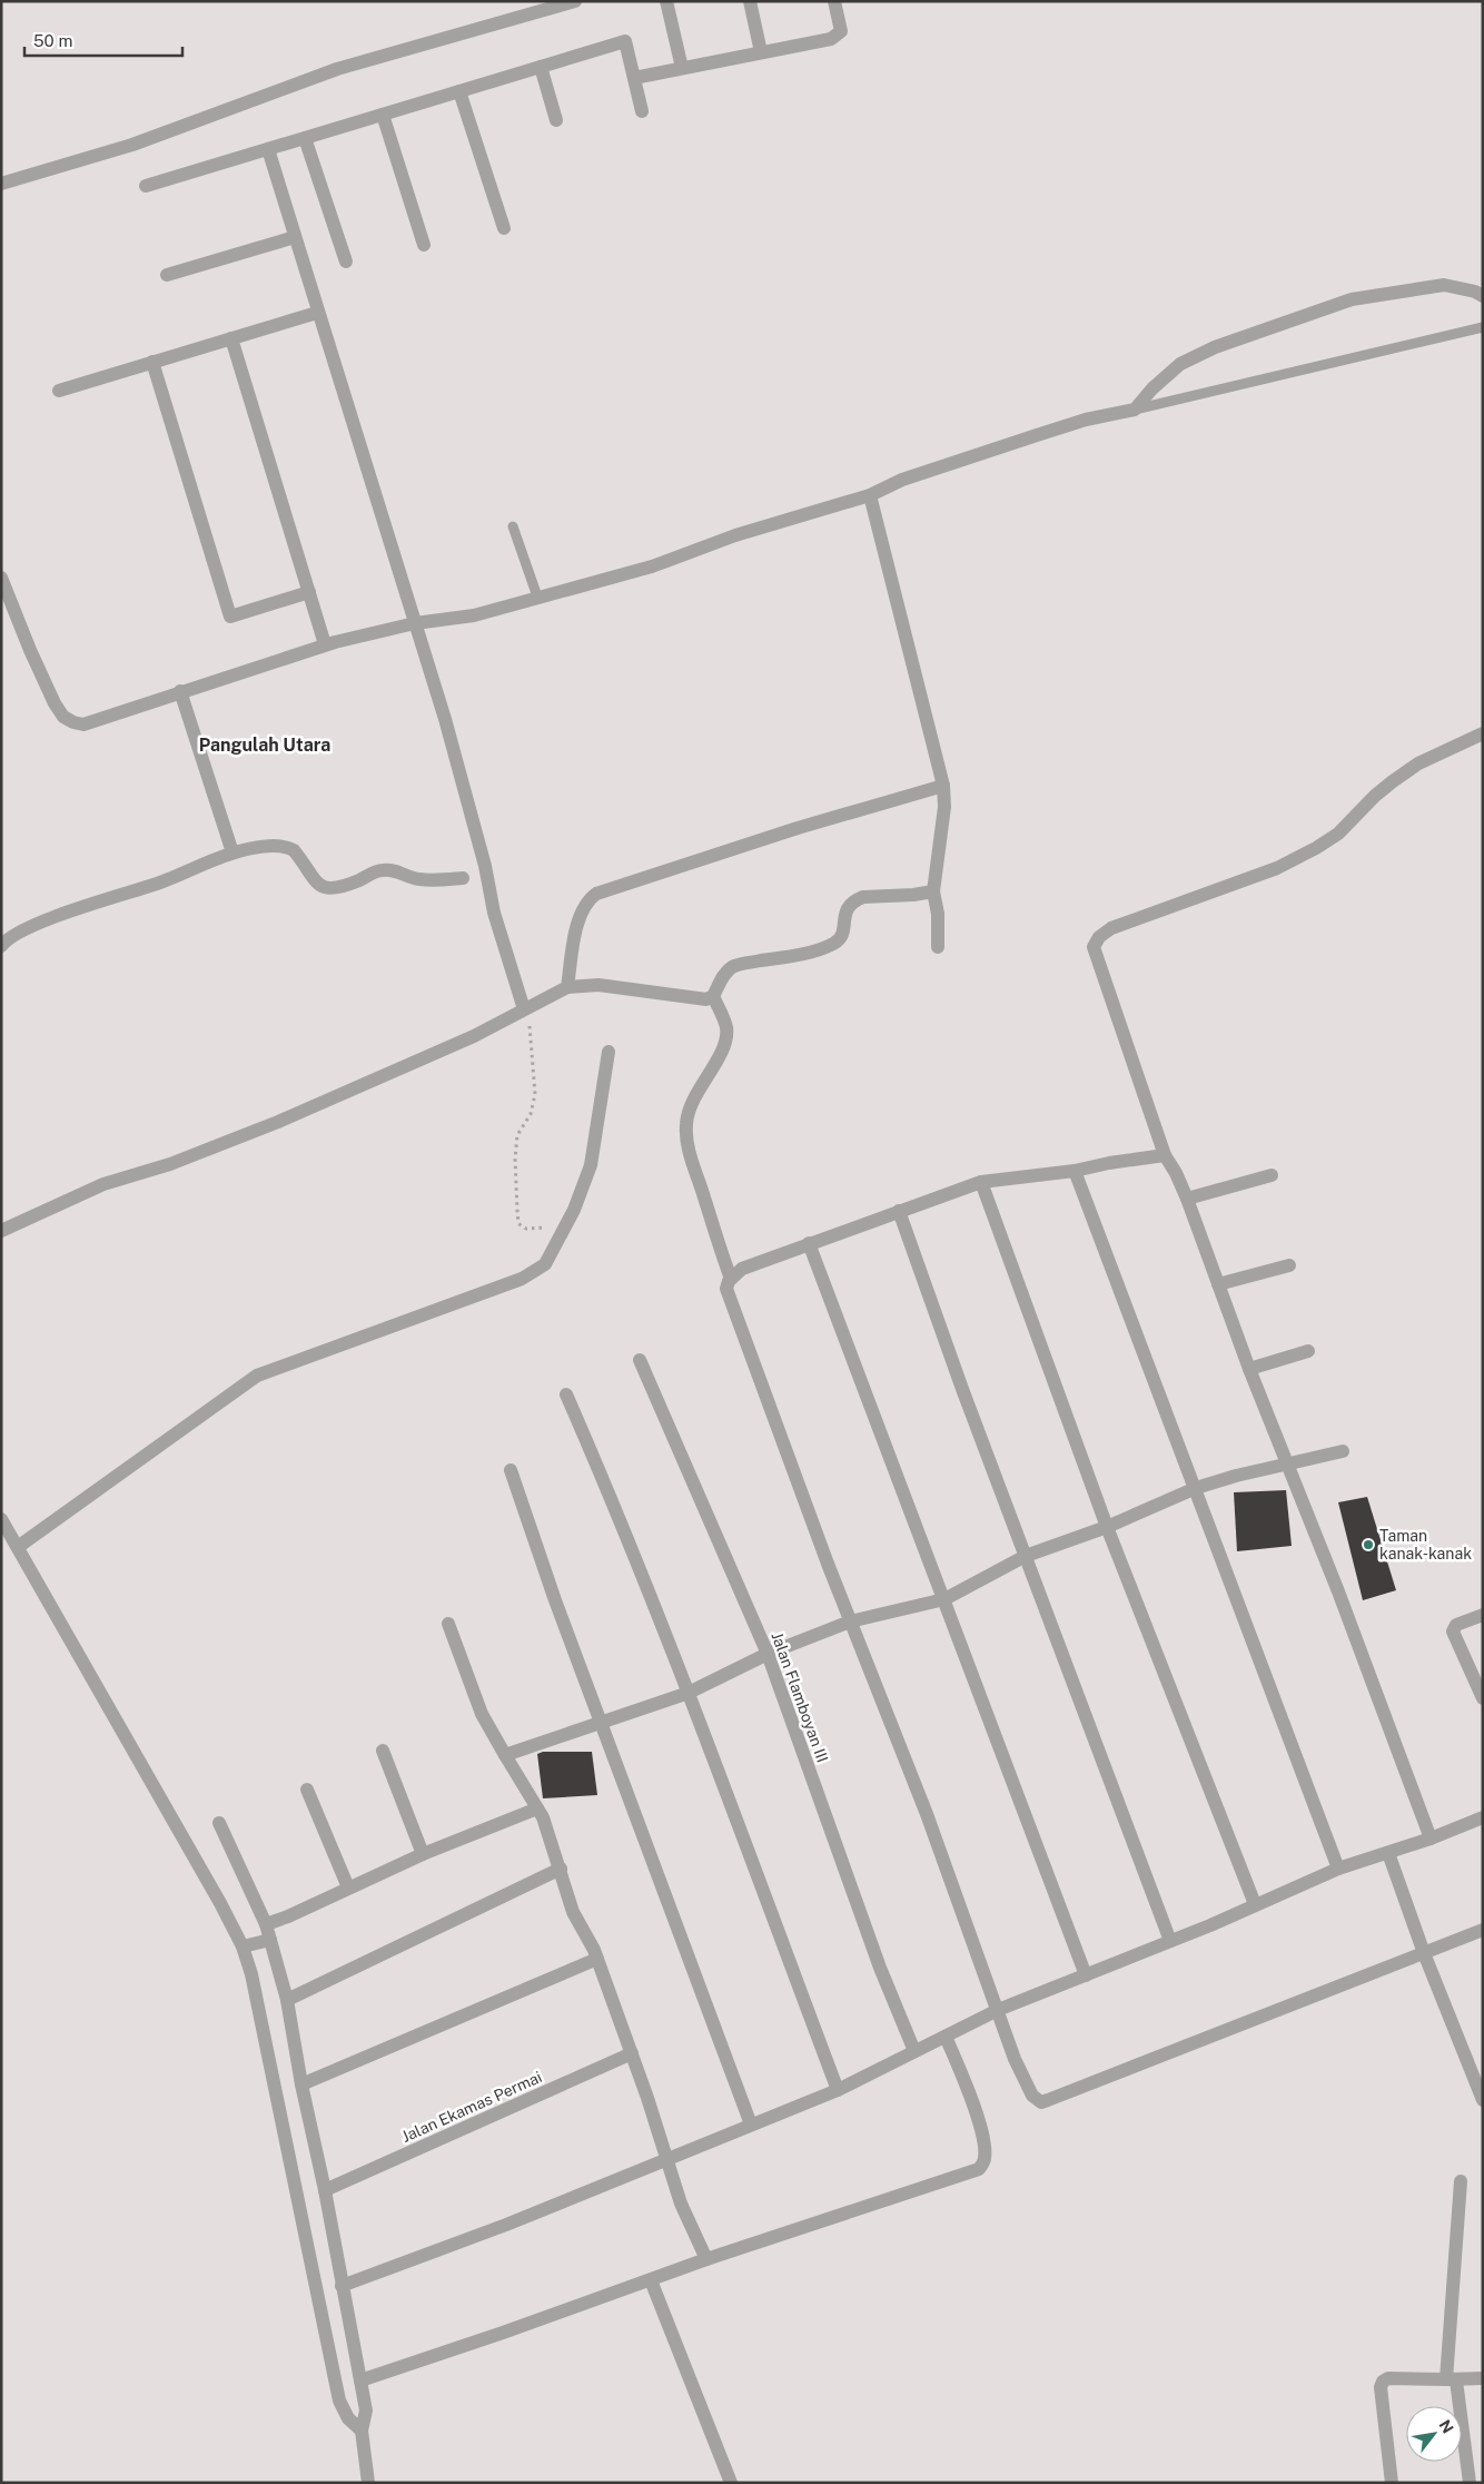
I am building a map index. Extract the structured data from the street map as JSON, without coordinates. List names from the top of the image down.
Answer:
{
  "streets": {
    "street": ["Jalan Flamboyan III", "Jalan Ekamas Permai"]
  },
  "districts": ["Pangulah Utara"],
  "places": ["Taman kanak-kanak"],
  "scale_bar": "50 m",
  "north": "top right"
}
